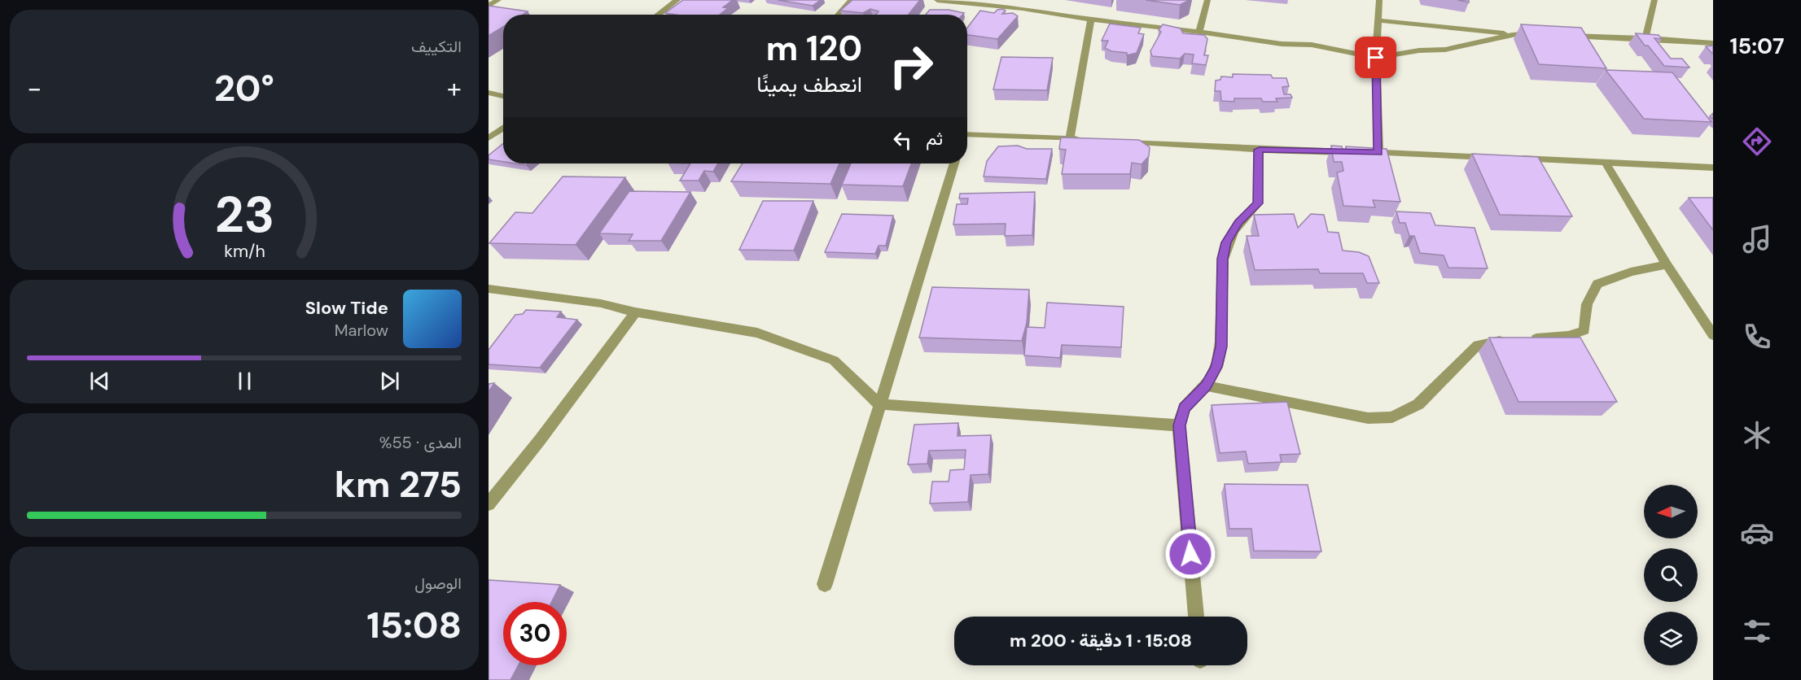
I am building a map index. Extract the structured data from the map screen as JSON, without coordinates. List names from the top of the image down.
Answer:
{
  "north": "left",
  "page": {
    "tabs": "15:07",
    "tile": [
      "التكييف",
      ["المدى · 55%", "275 km"],
      ["الوصول", "15:08"]
    ],
    "turn": ["120 m", "انعطف يمينًا"],
    "heat": ["−", "20°", "+"],
    "then": "ثم",
    "song": ["Slow Tide", "Marlow"],
    "limit": "30",
    "trip": "15:08 · 1 دقيقة · 200 m",
    "gauge": ["23", "km/h"]
  }
}
